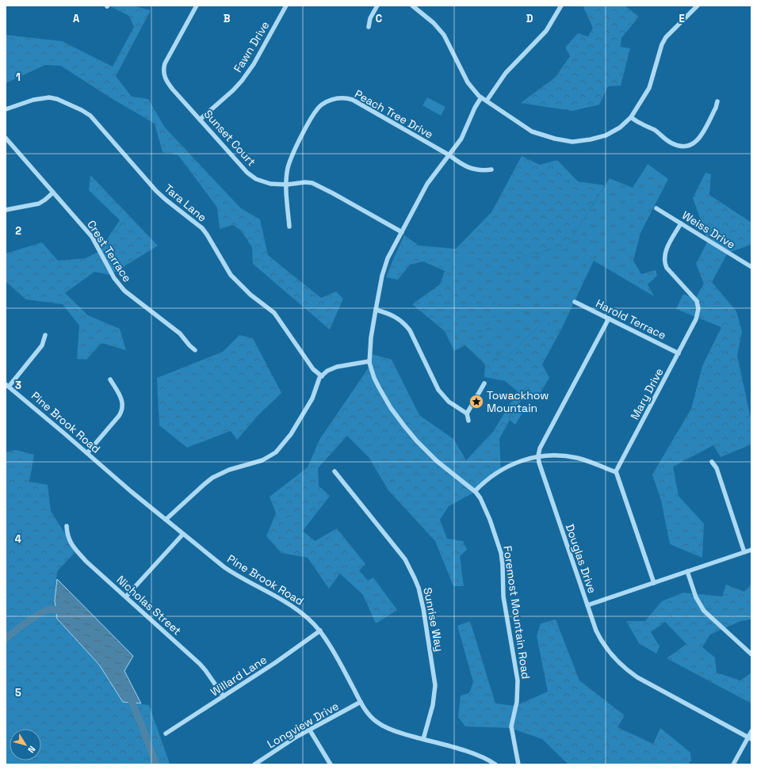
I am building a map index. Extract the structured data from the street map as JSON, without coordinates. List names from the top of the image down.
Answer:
{
  "streets": {
    "street": [
      "Fawn Drive",
      "Peach Tree Drive",
      "Sunset Court",
      "Tara Lane",
      "Weiss Drive",
      "Crest Terrace",
      "Harold Terrace",
      "Mary Drive",
      "Pine Brook Road",
      "Douglas Drive",
      "Nicholas Street",
      "Foremost Mountain Road",
      "Sunrise Way",
      "Willard Lane",
      "Longview Drive"
    ]
  },
  "crossings": [
    ["Fawn Drive", "Sunset Court"],
    ["Peach Tree Drive", "Sunset Court"],
    ["Peach Tree Drive", "Foremost Mountain Road"],
    ["Sunset Court", "Foremost Mountain Road"],
    ["Weiss Drive", "Mary Drive"],
    ["Harold Terrace", "Mary Drive"],
    ["Pine Brook Road", "Sunrise Way"],
    ["Pine Brook Road", "Willard Lane"],
    ["Pine Brook Road", "Longview Drive"],
    ["Nicholas Street", "Willard Lane"]
  ],
  "places": {
    "place": ["Towackhow Mountain"]
  },
  "north": "bottom right",
  "grid": {
    "columns": [
      "A",
      "B",
      "C",
      "D",
      "E"
    ],
    "rows": [
      "1",
      "2",
      "3",
      "4",
      "5"
    ]
  }
}
